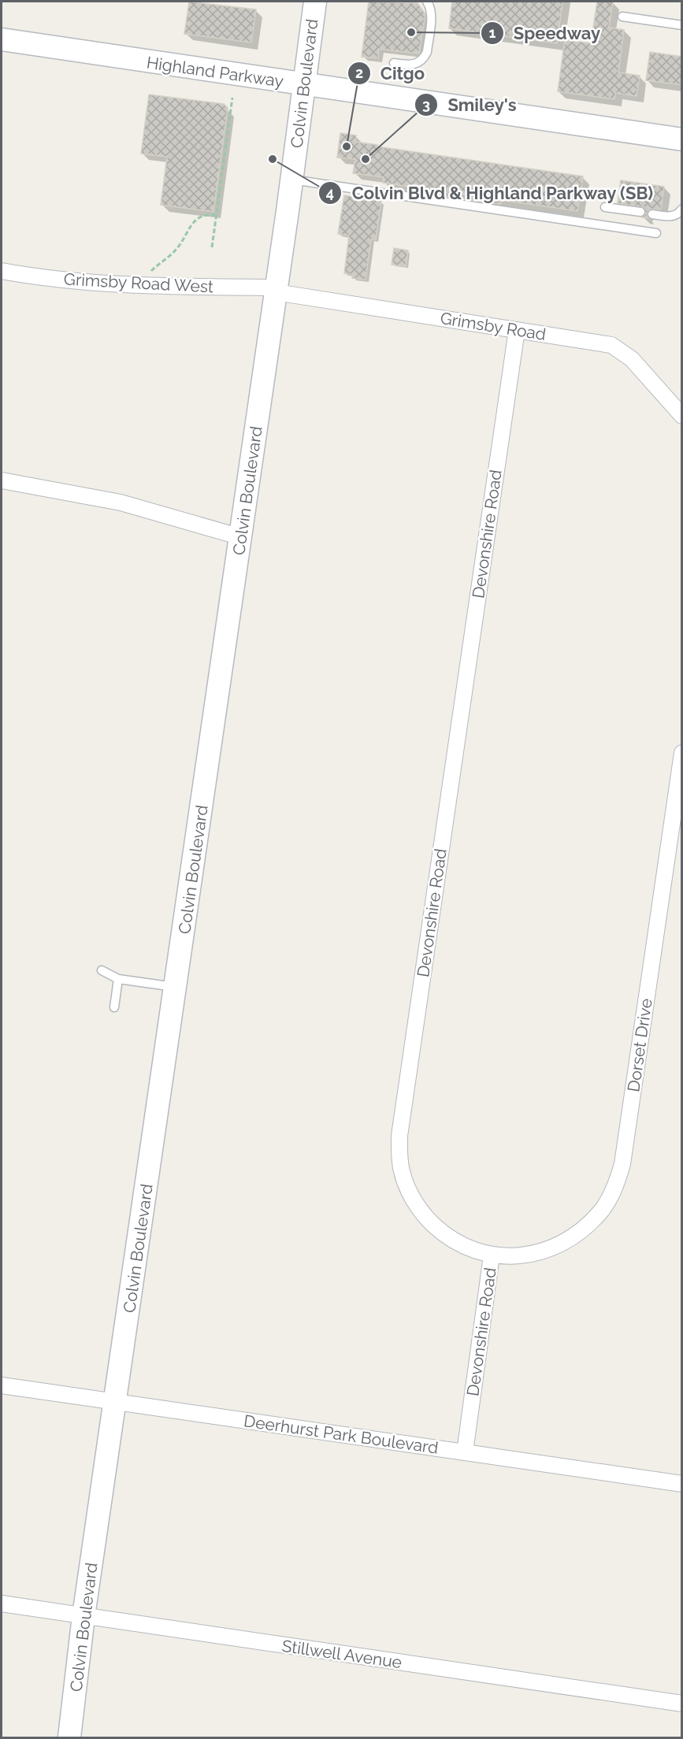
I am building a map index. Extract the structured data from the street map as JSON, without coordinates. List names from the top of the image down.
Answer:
{
  "streets": {
    "street": [
      "Highland Parkway",
      "Colvin Boulevard",
      "Grimsby Road West",
      "Grimsby Road",
      "Devonshire Road",
      "Dorset Drive",
      "Deerhurst Park Boulevard",
      "Stillwell Avenue"
    ]
  },
  "crossings": [
    ["Highland Parkway", "Colvin Boulevard"],
    ["Colvin Boulevard", "Grimsby Road West"],
    ["Colvin Boulevard", "Grimsby Road"],
    ["Colvin Boulevard", "Deerhurst Park Boulevard"],
    ["Colvin Boulevard", "Stillwell Avenue"],
    ["Grimsby Road West", "Grimsby Road"],
    ["Grimsby Road", "Devonshire Road"],
    ["Devonshire Road", "Dorset Drive"],
    ["Devonshire Road", "Deerhurst Park Boulevard"]
  ],
  "places": [
    "Speedway",
    "Citgo",
    "Colvin Blvd & Highland Parkway (SB)",
    "Smiley's"
  ]
}
